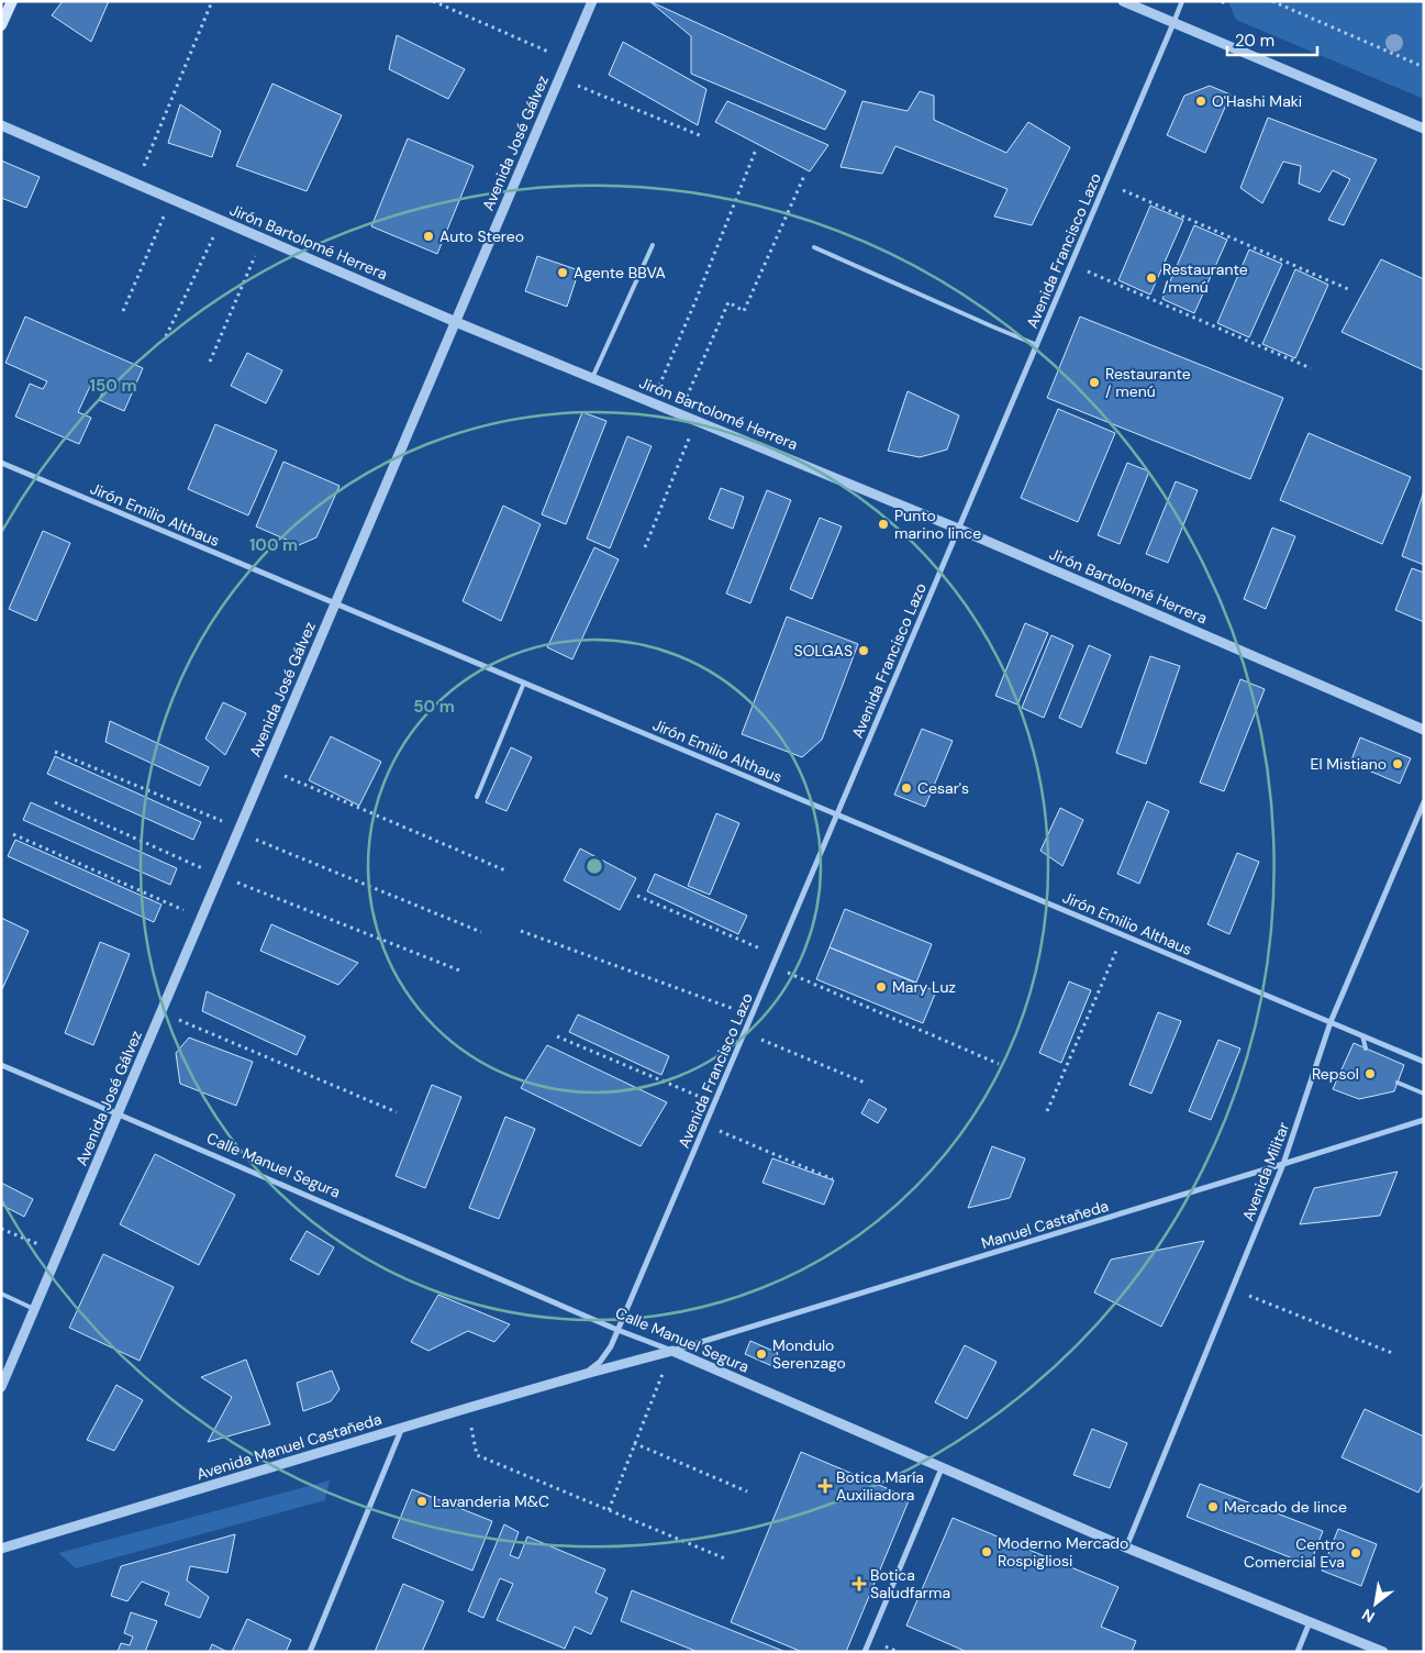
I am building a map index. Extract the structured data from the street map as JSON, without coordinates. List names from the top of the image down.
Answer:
{
  "streets": {
    "street": [
      "Avenida José Gálvez",
      "Jirón Bartolomé Herrera",
      "Avenida Francisco Lazo",
      "Jirón Emilio Althaus",
      "Calle Manuel Segura",
      "Avenida Militar",
      "Manuel Castañeda",
      "Avenida Manuel Castañeda"
    ]
  },
  "crossings": [
    ["Avenida José Gálvez", "Jirón Bartolomé Herrera"],
    ["Avenida José Gálvez", "Jirón Emilio Althaus"],
    ["Avenida José Gálvez", "Calle Manuel Segura"],
    ["Jirón Bartolomé Herrera", "Avenida Francisco Lazo"],
    ["Avenida Francisco Lazo", "Jirón Emilio Althaus"],
    ["Avenida Francisco Lazo", "Calle Manuel Segura"],
    ["Avenida Francisco Lazo", "Avenida Manuel Castañeda"],
    ["Jirón Emilio Althaus", "Avenida Militar"],
    ["Calle Manuel Segura", "Avenida Militar"],
    ["Calle Manuel Segura", "Manuel Castañeda"],
    ["Calle Manuel Segura", "Avenida Manuel Castañeda"],
    ["Avenida Militar", "Manuel Castañeda"],
    ["Manuel Castañeda", "Avenida Manuel Castañeda"]
  ],
  "places": {
    "other": [
      "O'Hashi Maki",
      "Auto Stereo",
      "Agente BBVA",
      "Restaurante /menú",
      "Restaurante / menú",
      "Punto marino lince",
      "SOLGAS",
      "El Mistiano",
      "Cesar's",
      "Mary Luz",
      "Repsol",
      "Mondulo Serenzago",
      "Lavanderia M&C",
      "Mercado de lince",
      "Moderno Mercado Rospigliosi",
      "Centro Comercial Eva"
    ],
    "health": ["Botica María Auxiliadora", "Botica Saludfarma"]
  },
  "scale_bar": "20 m",
  "north": "bottom left",
  "rings": ["150 m", "100 m", "50 m"]
}
